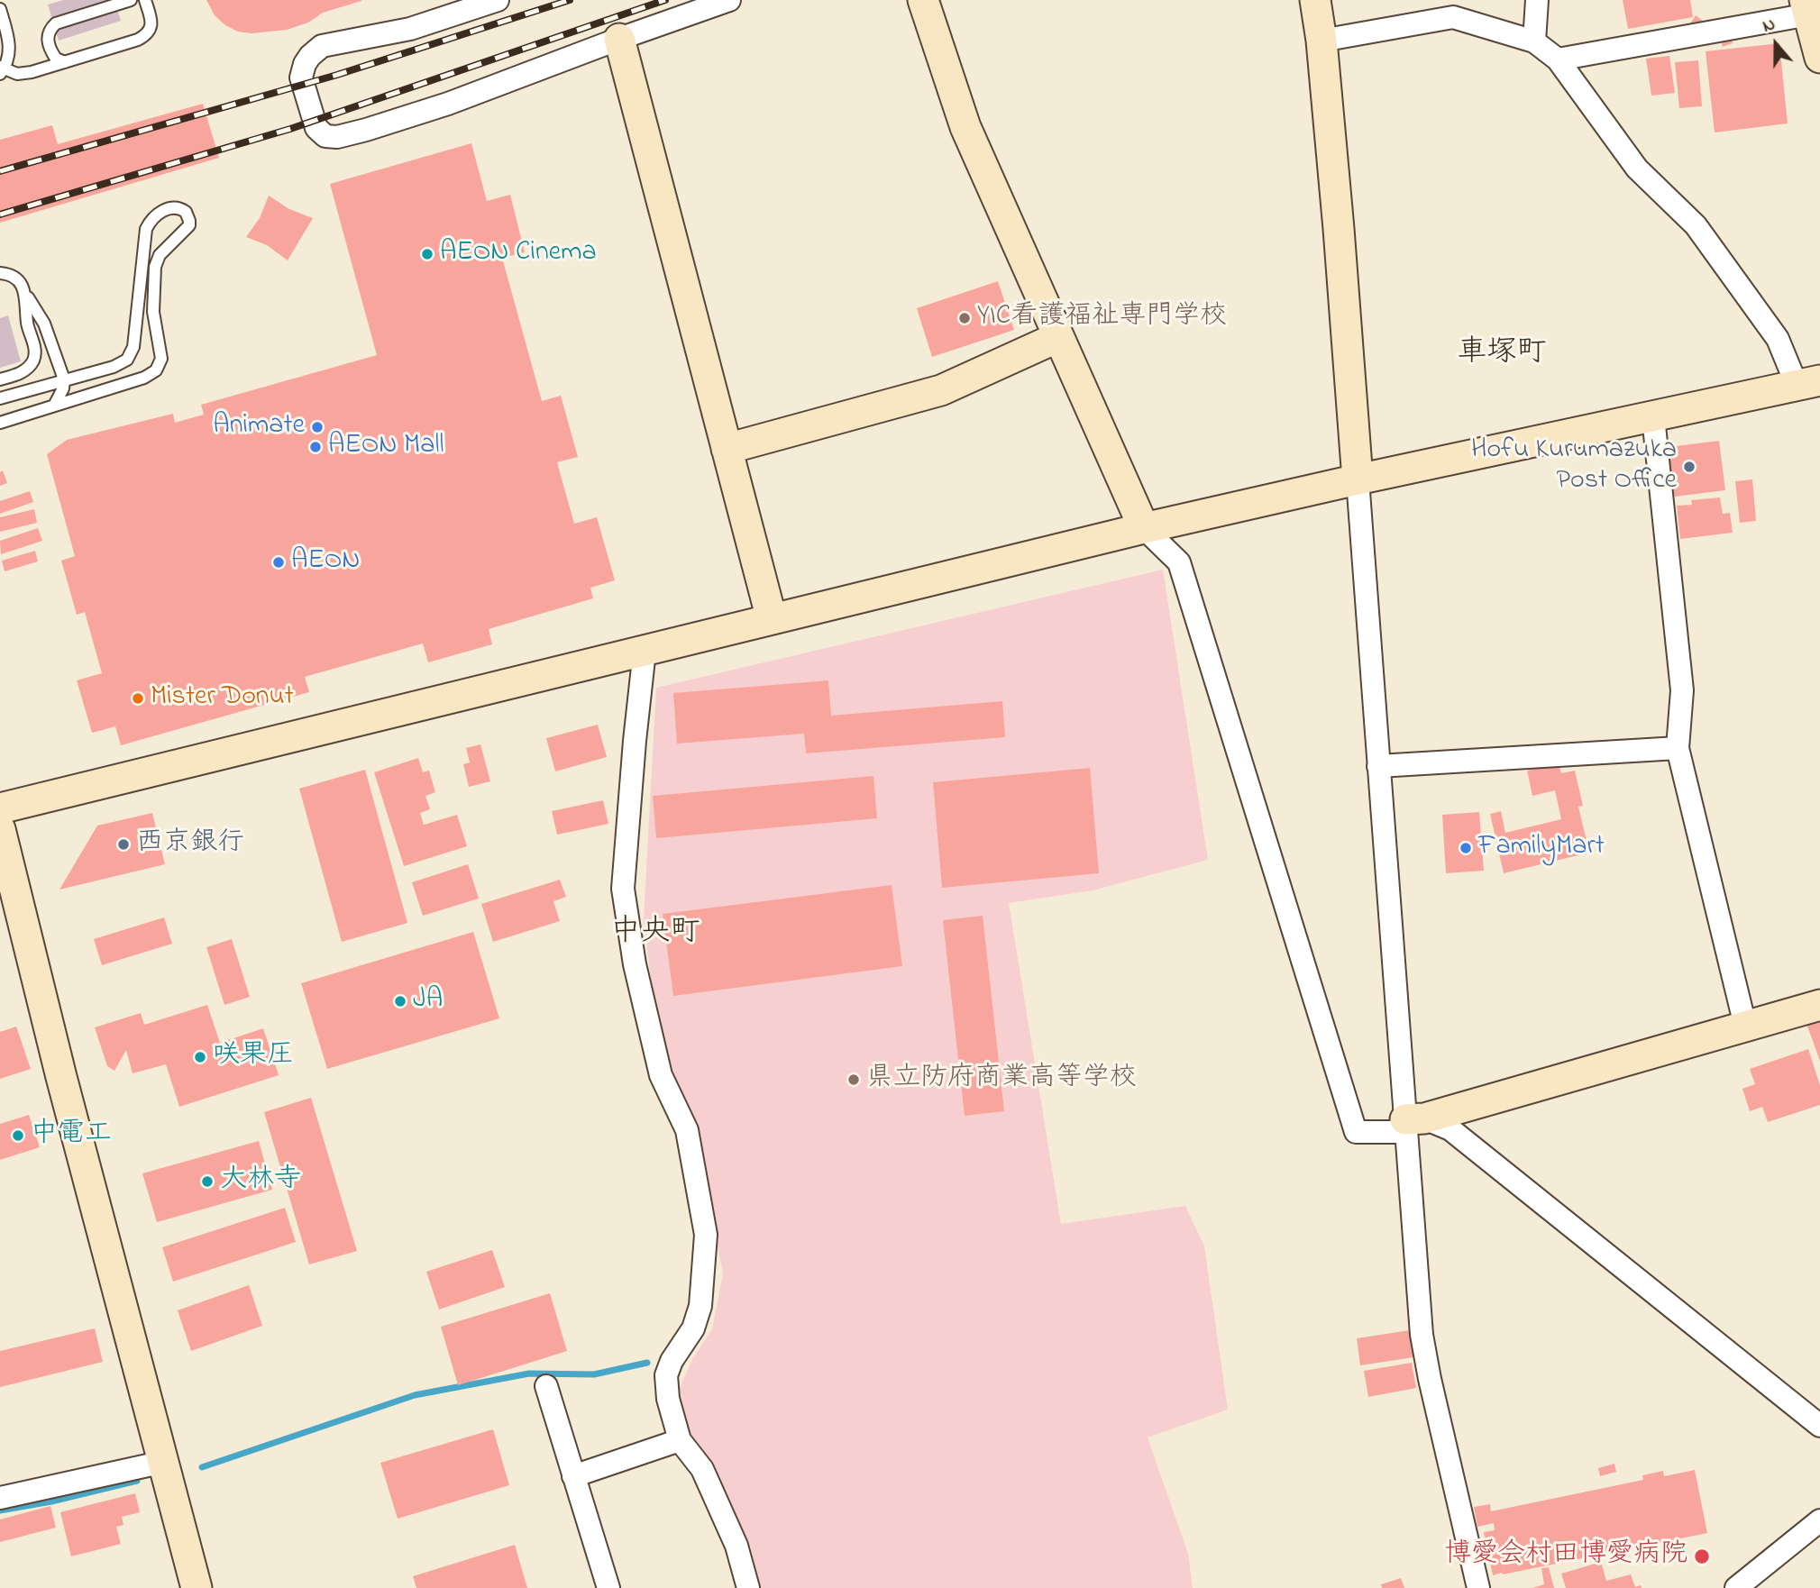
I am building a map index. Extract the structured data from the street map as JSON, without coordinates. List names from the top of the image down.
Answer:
{
  "districts": ["車塚町", "中央町"],
  "places": [
    "AEON Cinema",
    "YIC看護福祉専門学校",
    "Animate",
    "AEON Mall",
    "Hofu Kurumazuka Post Office",
    "AEON",
    "Mister Donut",
    "西京銀行",
    "FamilyMart",
    "JA",
    "咲果圧",
    "県立防府商業高等学校",
    "中電工",
    "大林寺",
    "博愛会村田博愛病院"
  ],
  "north": "top"
}
